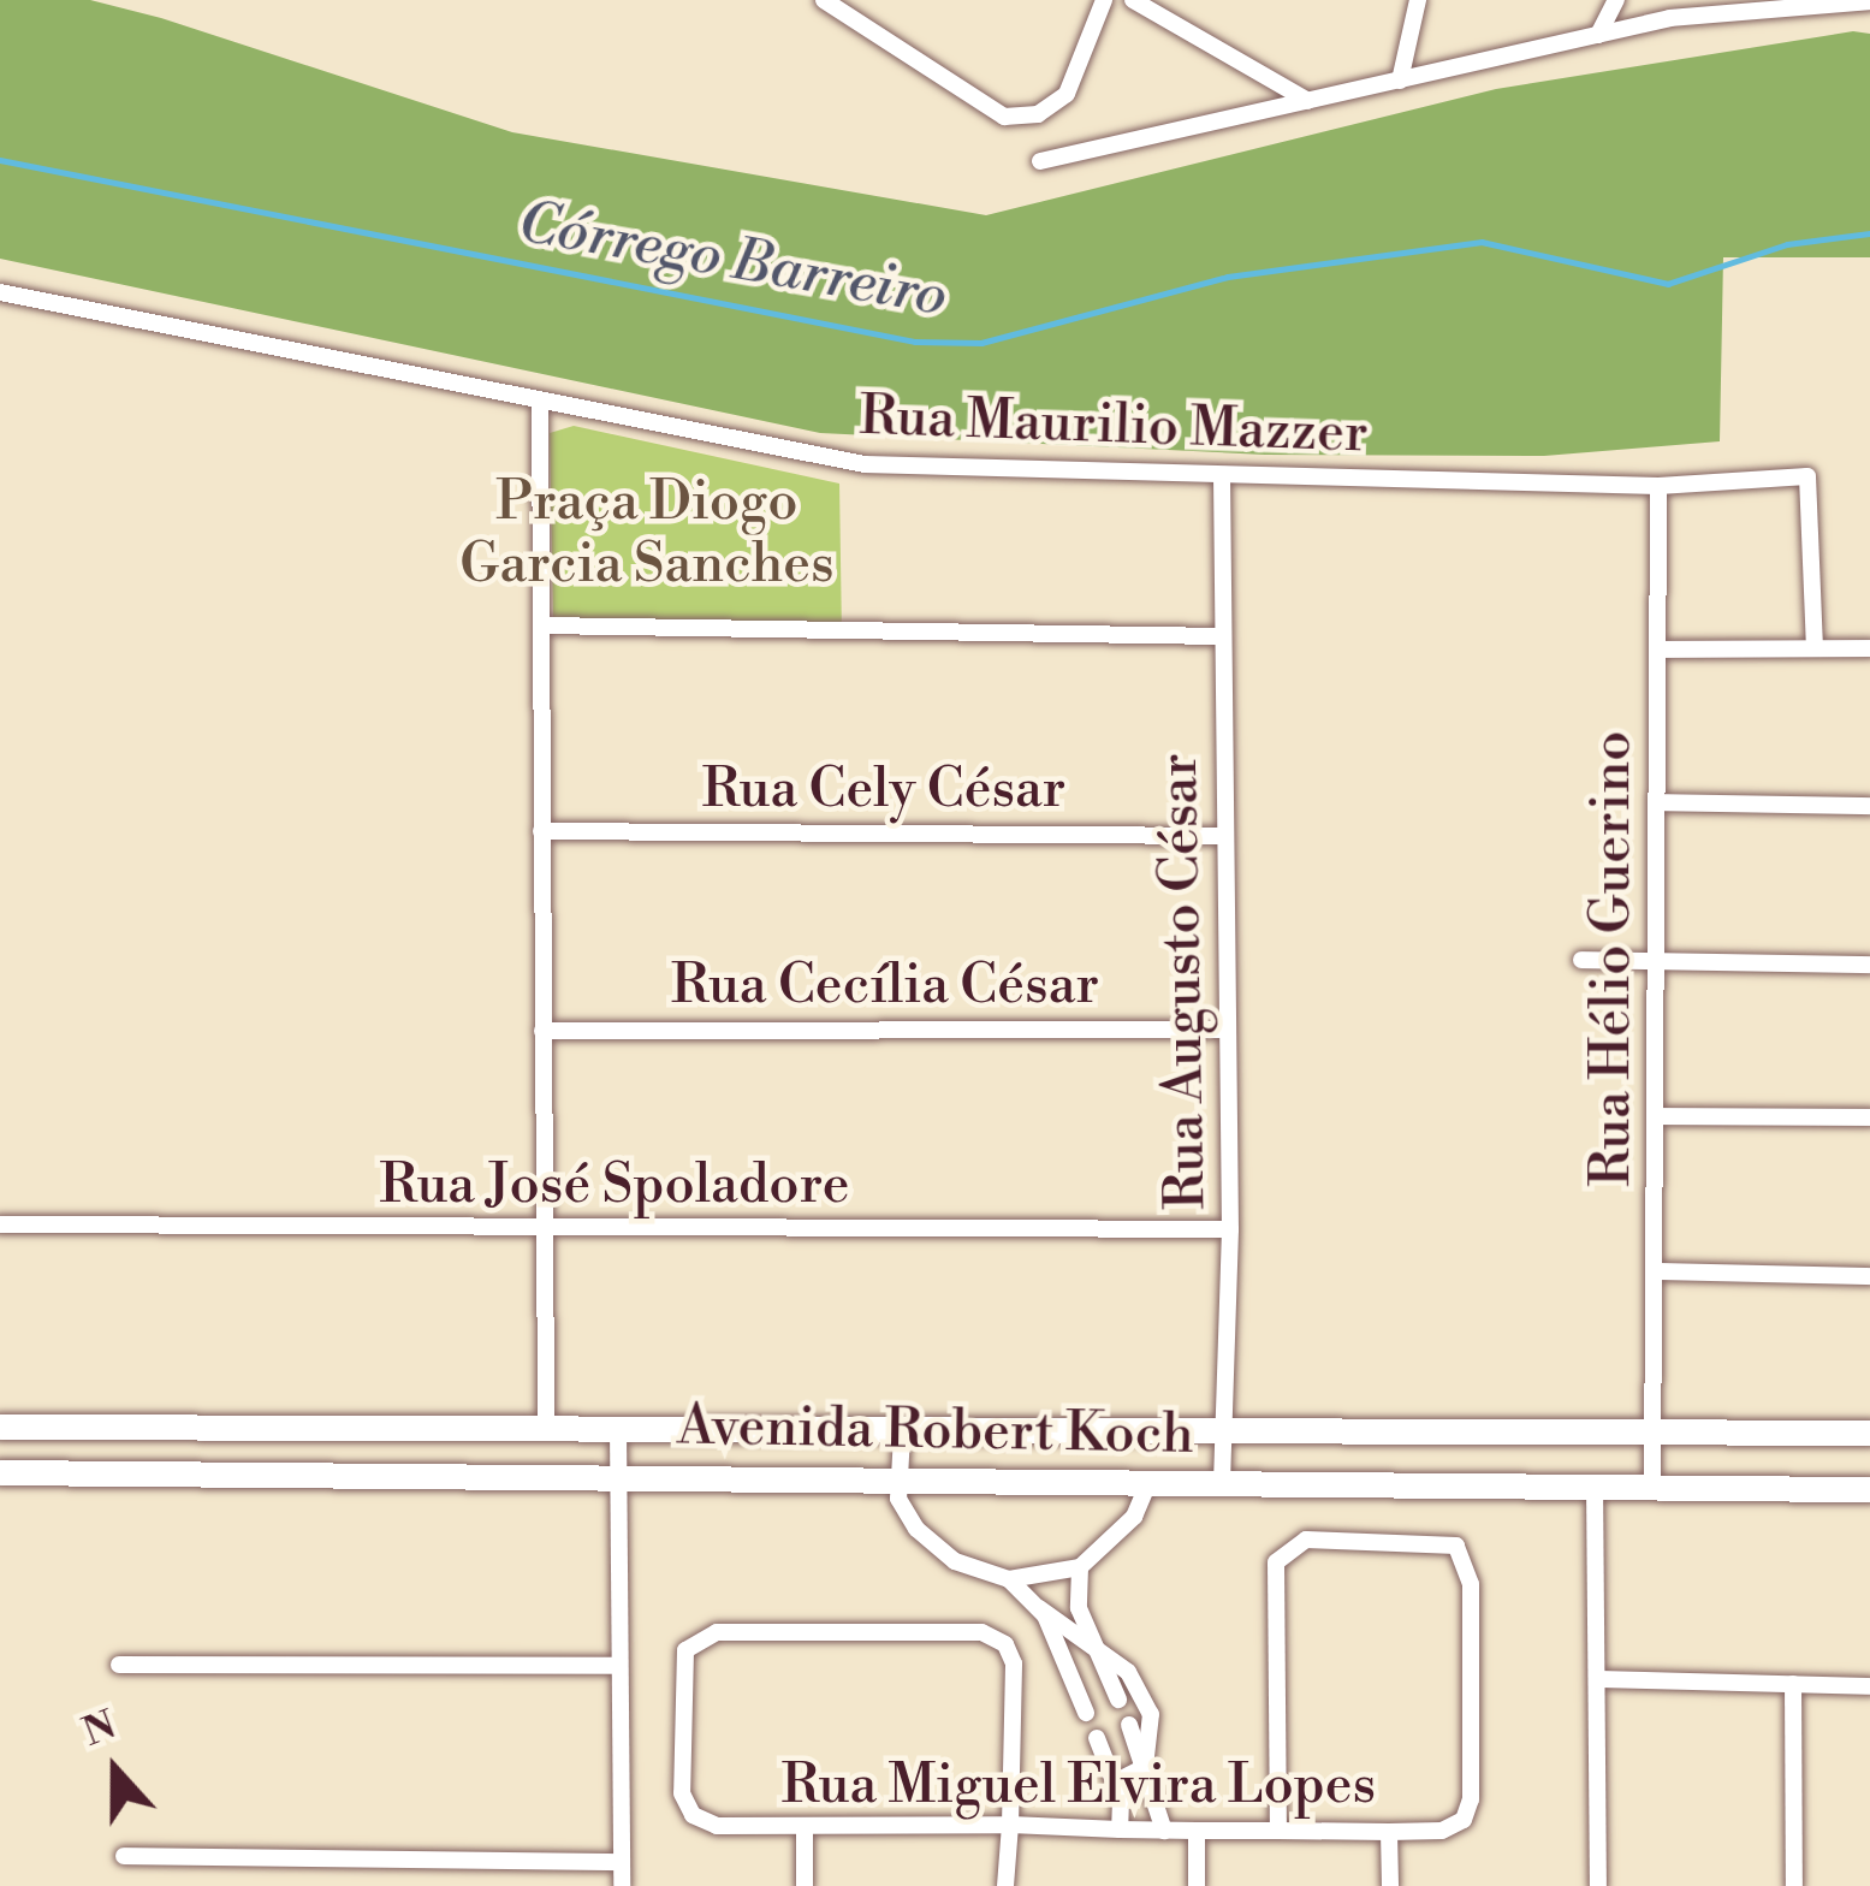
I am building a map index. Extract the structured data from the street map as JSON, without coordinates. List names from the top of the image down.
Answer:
{
  "streets": {
    "main road": ["Avenida Robert Koch"],
    "street": [
      "Rua Maurilio Mazzer",
      "Rua Cely César",
      "Rua Hélio Guerino",
      "Rua Augusto César",
      "Rua Cecília César",
      "Rua José Spoladore",
      "Rua Miguel Elvira Lopes"
    ]
  },
  "crossings": [
    ["Rua Maurilio Mazzer", "Rua Hélio Guerino"],
    ["Rua Maurilio Mazzer", "Rua Augusto César"],
    ["Rua Cely César", "Rua Augusto César"],
    ["Rua Hélio Guerino", "Avenida Robert Koch"],
    ["Rua Augusto César", "Rua Cecília César"],
    ["Rua Augusto César", "Rua José Spoladore"],
    ["Rua Augusto César", "Avenida Robert Koch"]
  ],
  "water": ["Córrego Barreiro"],
  "parks": ["Praça Diogo Garcia Sanches"],
  "north": "top"
}
